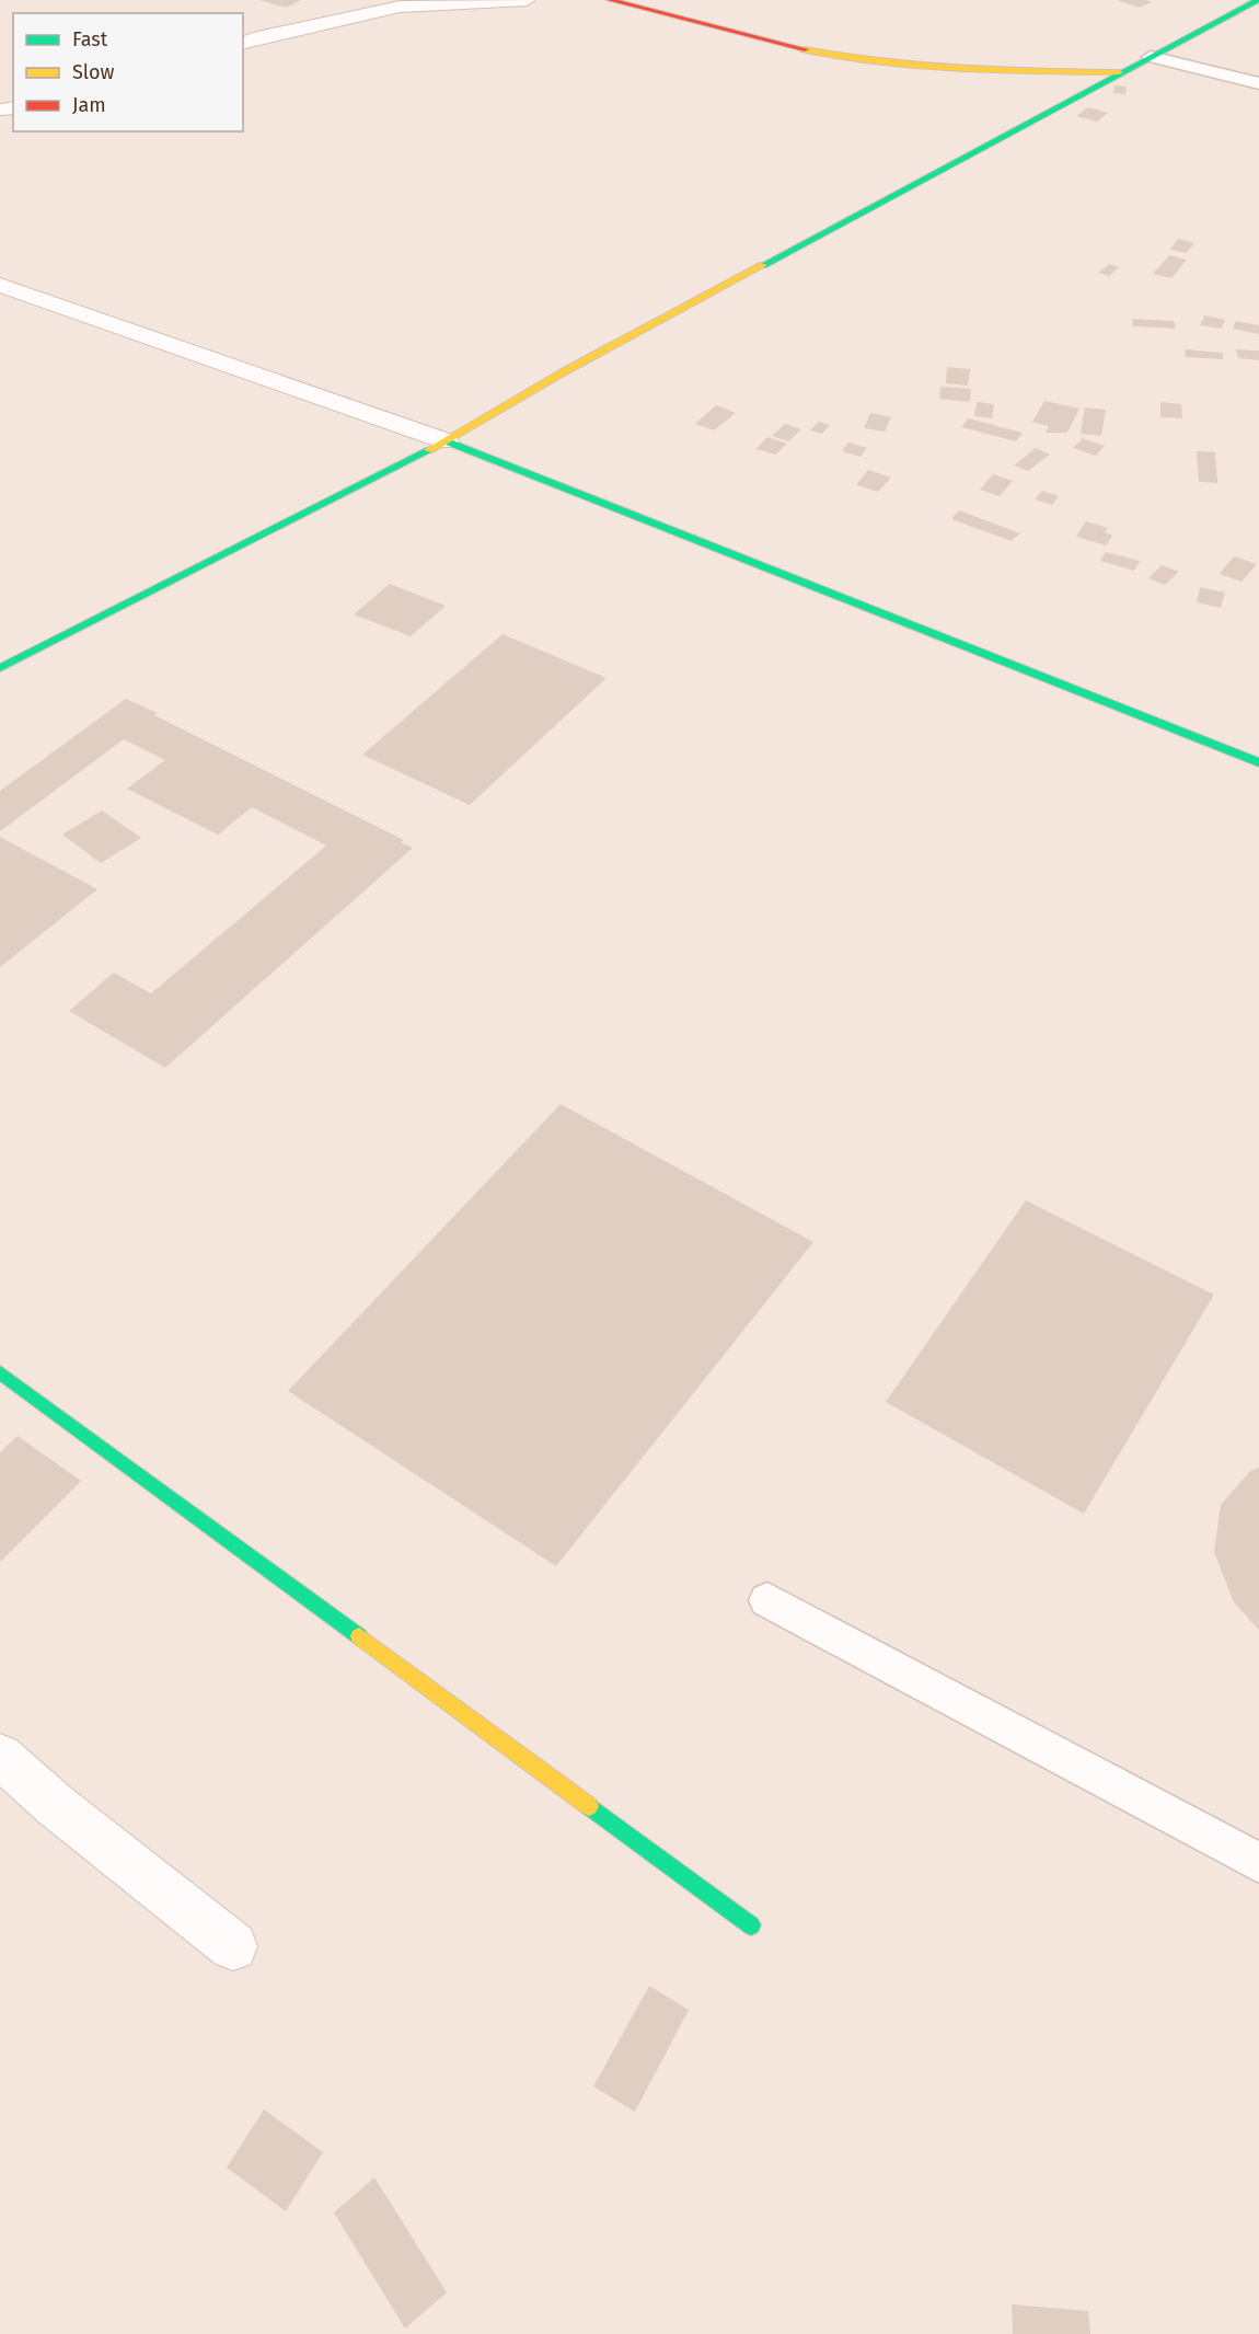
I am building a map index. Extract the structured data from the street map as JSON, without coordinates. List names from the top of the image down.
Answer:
{
  "legend": ["Fast", "Slow", "Jam"]
}
